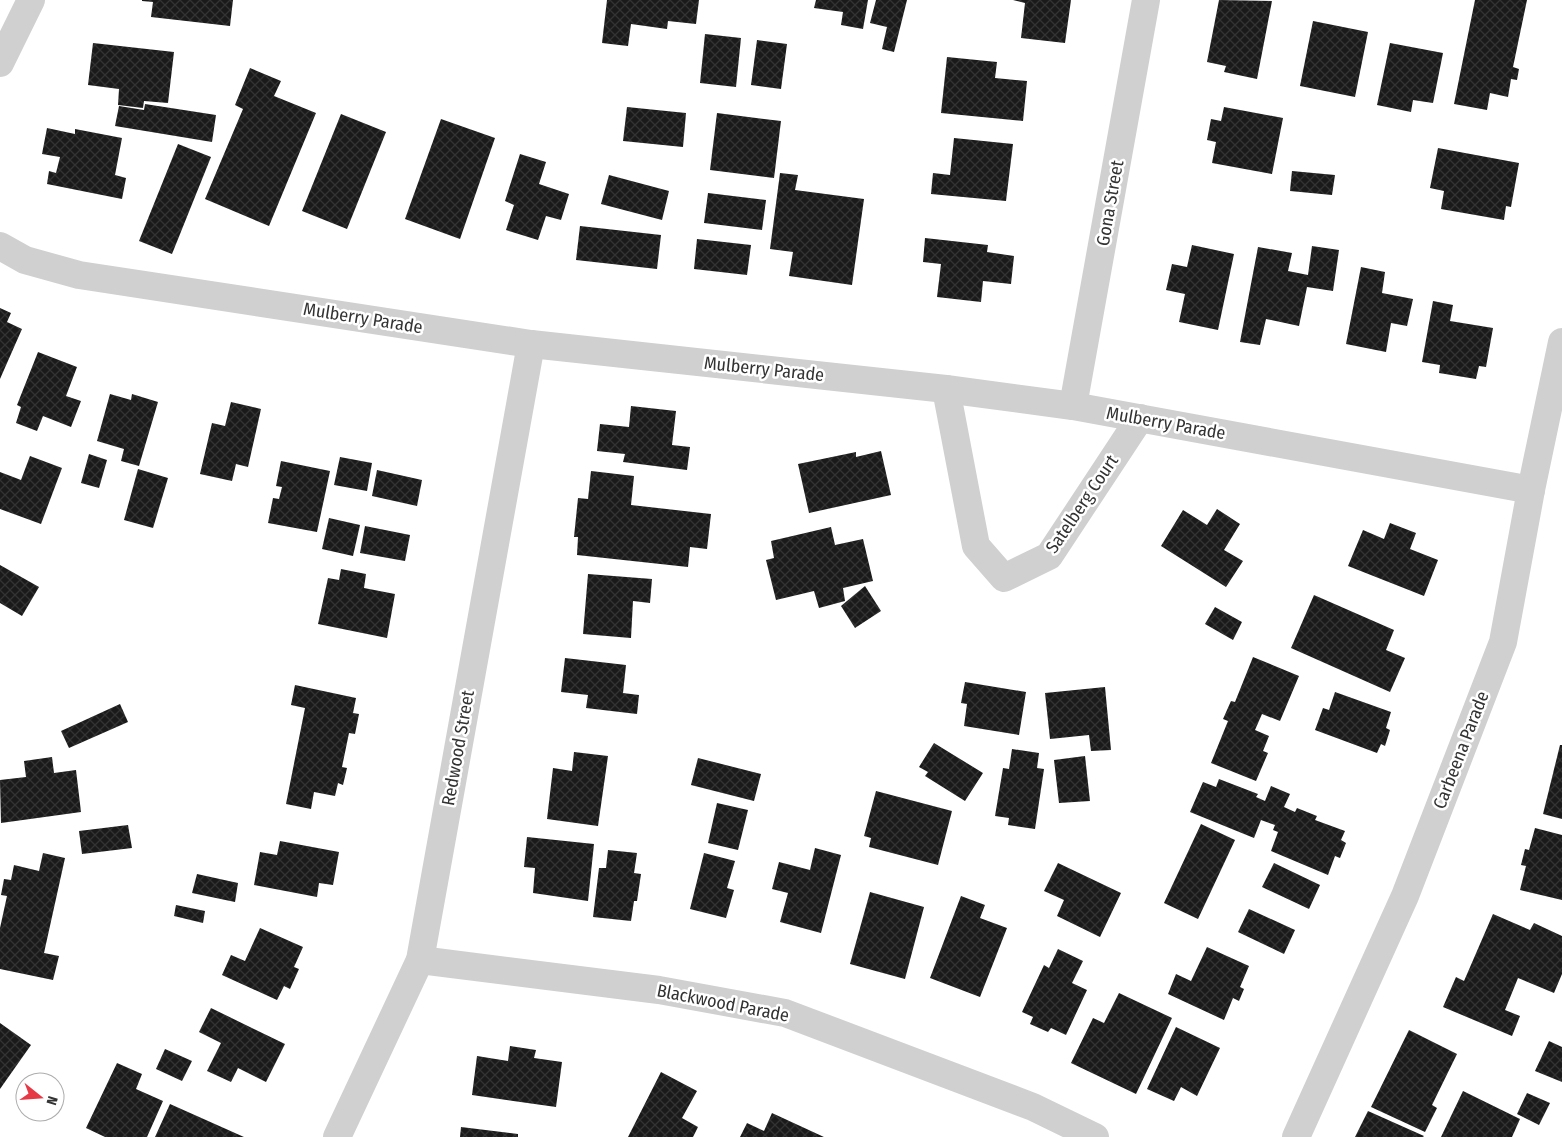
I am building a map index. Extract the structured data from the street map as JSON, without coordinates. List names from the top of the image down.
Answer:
{
  "streets": {
    "street": [
      "Gona Street",
      "Mulberry Parade",
      "Satelberg Court",
      "Redwood Street",
      "Carbeena Parade",
      "Blackwood Parade"
    ]
  },
  "crossings": [
    ["Gona Street", "Mulberry Parade"],
    ["Mulberry Parade", "Satelberg Court"],
    ["Mulberry Parade", "Redwood Street"],
    ["Mulberry Parade", "Carbeena Parade"],
    ["Redwood Street", "Blackwood Parade"]
  ],
  "north": "right"
}
